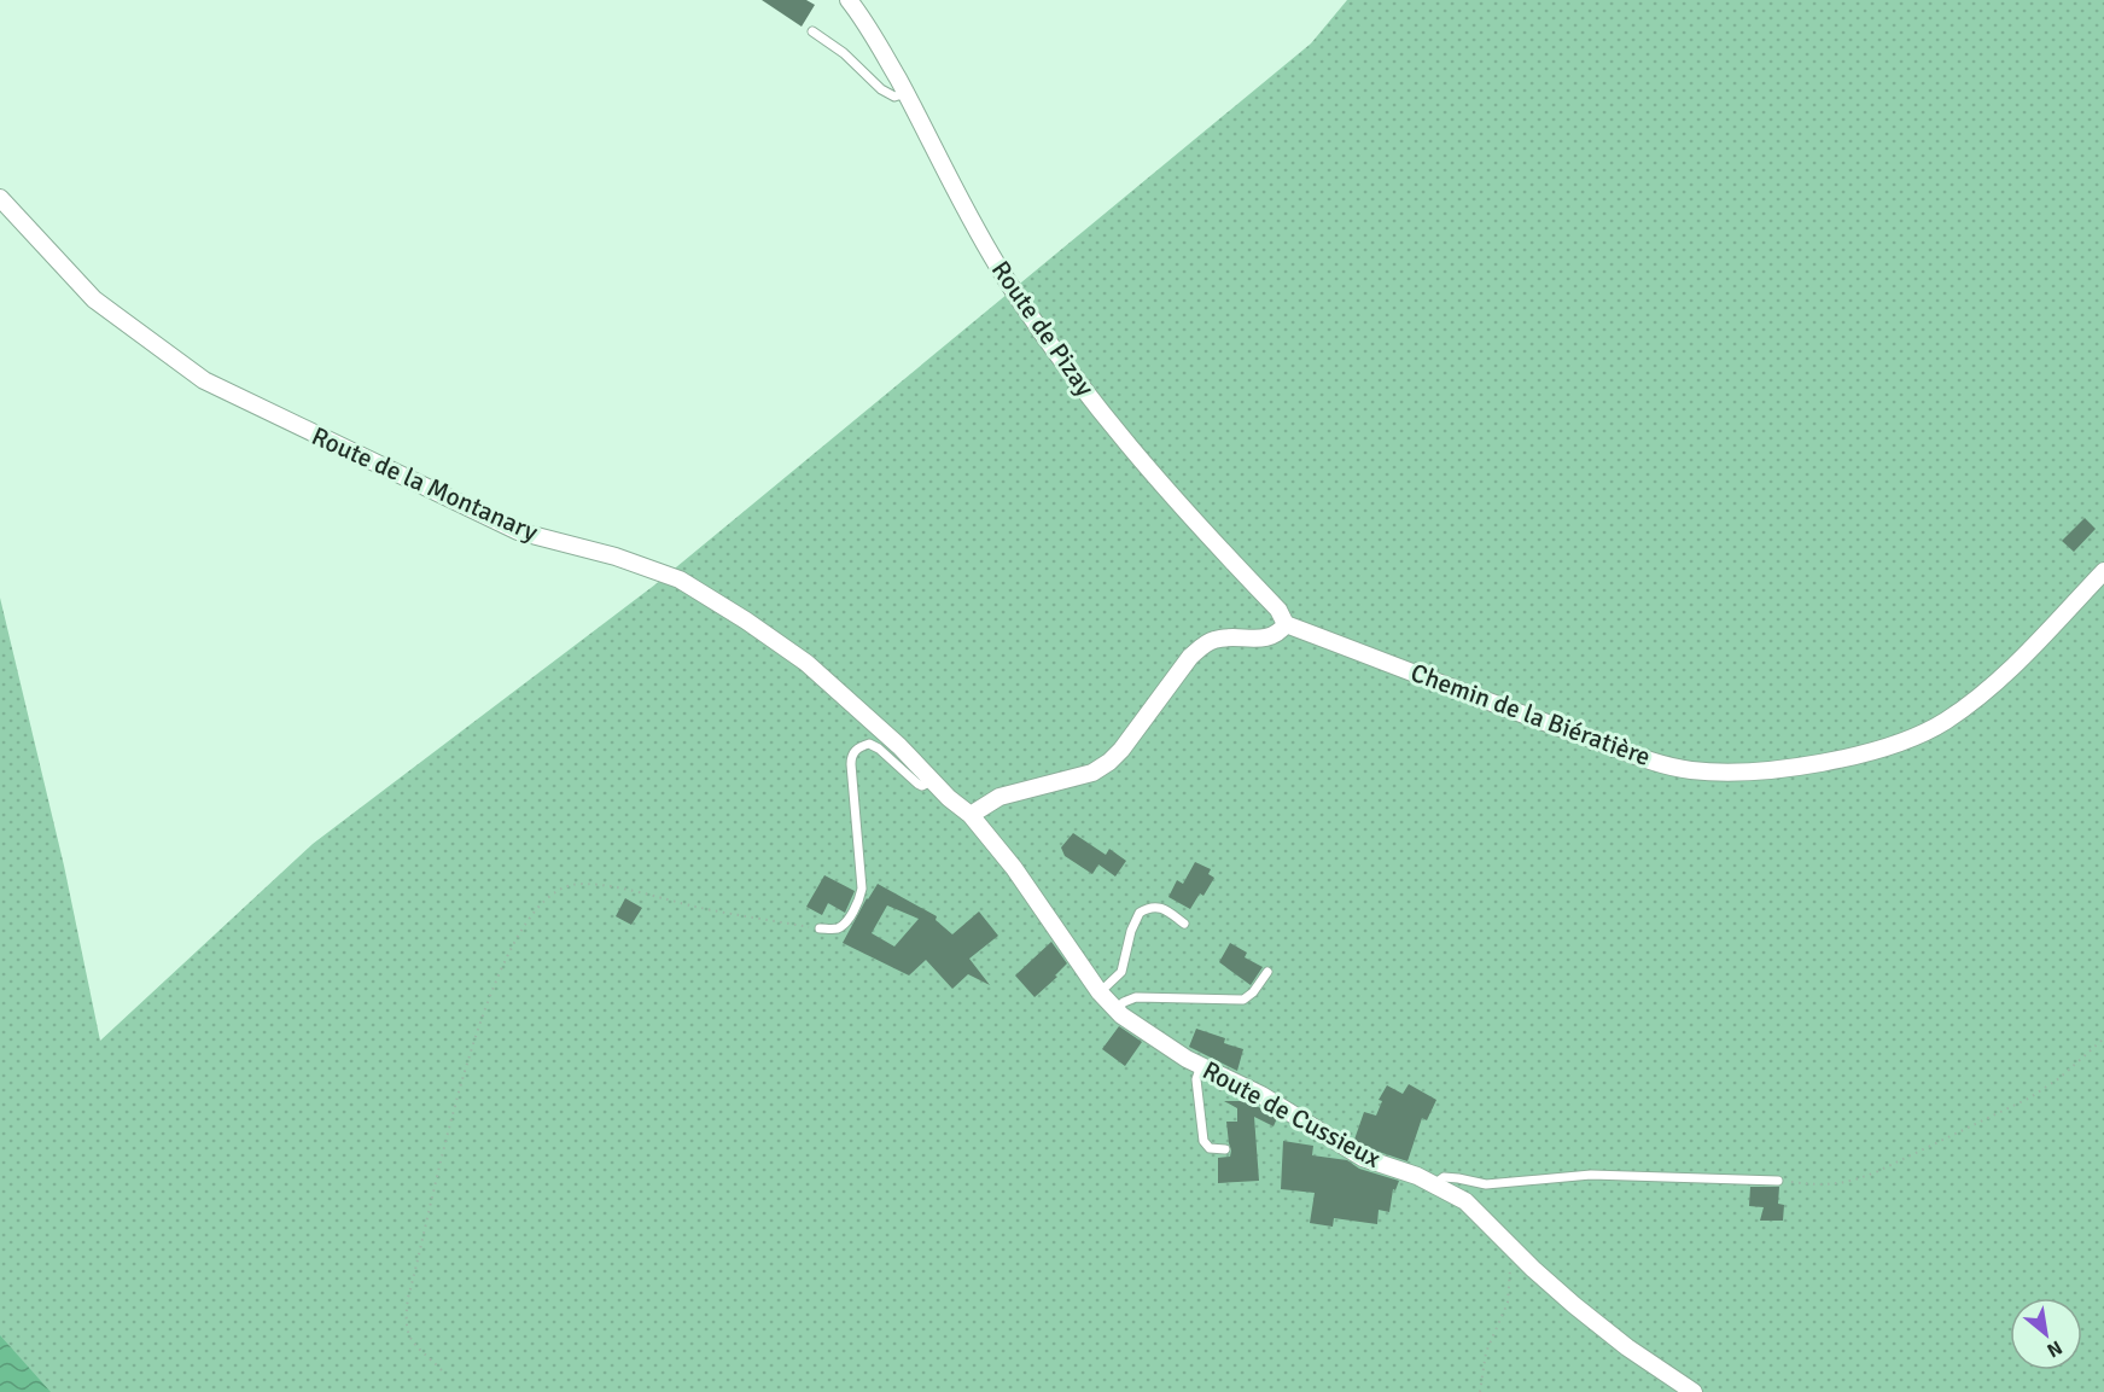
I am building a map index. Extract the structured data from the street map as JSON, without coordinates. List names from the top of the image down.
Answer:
{
  "streets": {
    "street": [
      "Route de Pizay",
      "Route de la Montanary",
      "Chemin de la Biératière",
      "Route de Cussieux"
    ]
  },
  "crossings": [
    ["Route de Pizay", "Chemin de la Biératière"],
    ["Route de la Montanary", "Route de Cussieux"]
  ],
  "north": "bottom right"
}
